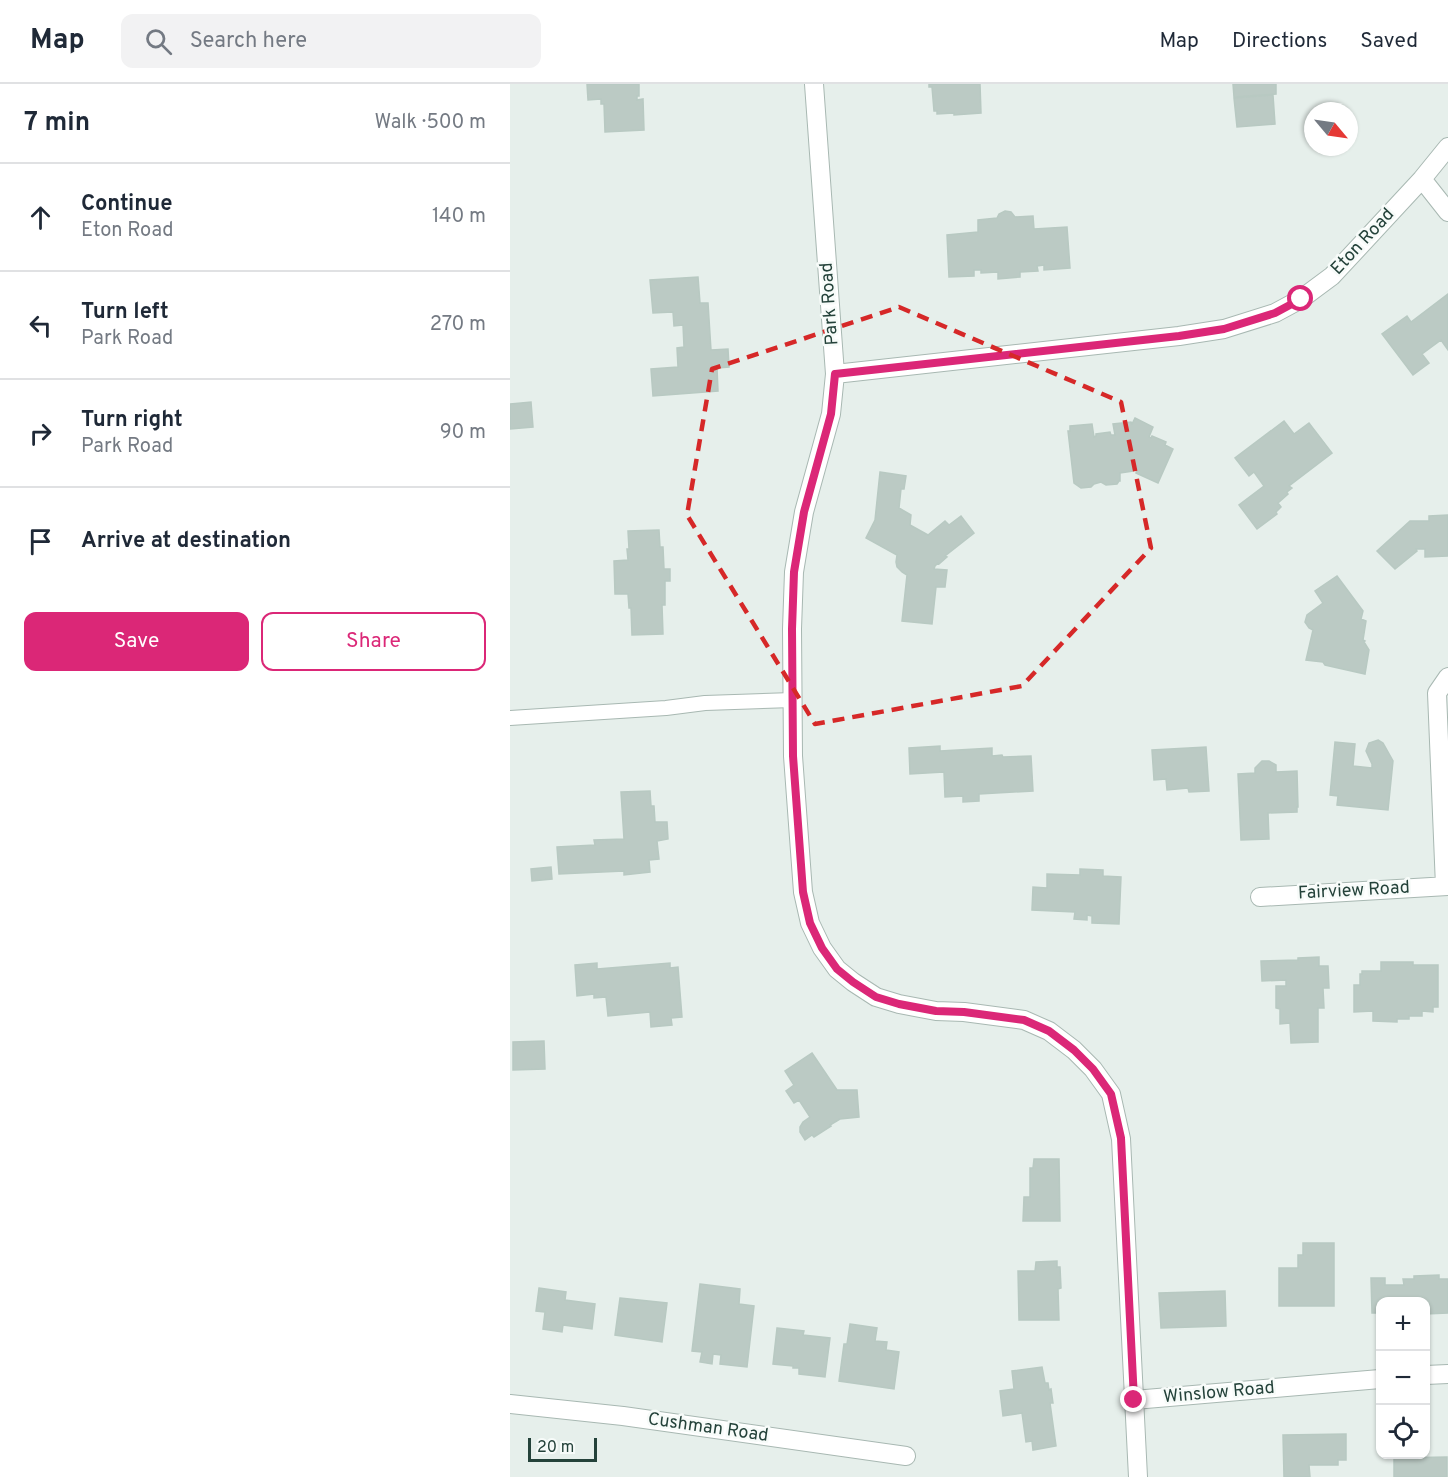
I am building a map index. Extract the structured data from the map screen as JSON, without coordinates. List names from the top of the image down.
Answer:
{
  "streets": {
    "street": [
      "Eton Road",
      "Park Road",
      "Fairview Road",
      "Winslow Road",
      "Cushman Road"
    ]
  },
  "crossings": [
    ["Eton Road", "Park Road"],
    ["Park Road", "Winslow Road"]
  ],
  "scale_bar": "20 m",
  "north": "bottom right",
  "page": {
    "header": "Map",
    "search": "Search here",
    "nav": ["Map", "Directions", "Saved"],
    "heading": ["7 min", "Walk · 500 m"],
    "list": [
      ["Continue", "Eton Road", "140 m"],
      ["Turn left", "Park Road", "270 m"],
      ["Turn right", "Park Road", "90 m"],
      "Arrive at destination"
    ],
    "buttons": ["Save", "Share"],
    "map_buttons": ["+", "−"],
    "scale": "20 m"
  }
}
